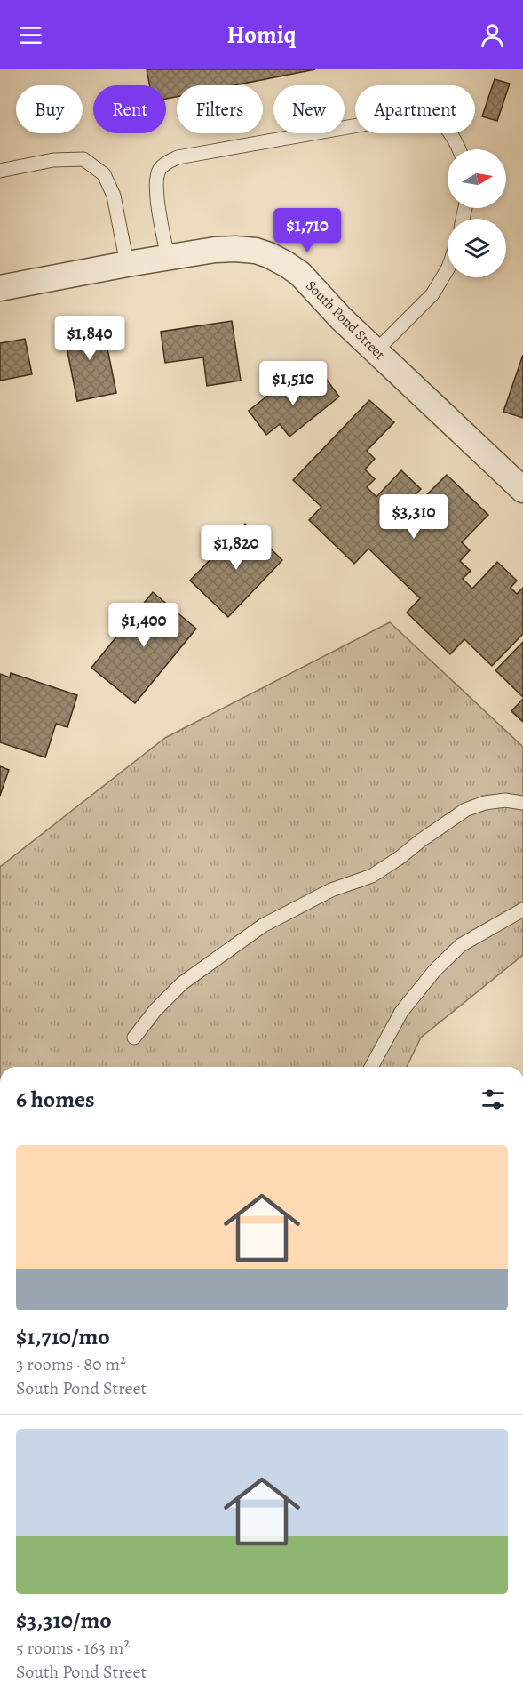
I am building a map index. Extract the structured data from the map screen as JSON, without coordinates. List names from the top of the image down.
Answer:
{
  "streets": {
    "street": ["South Pond Street"]
  },
  "north": "right",
  "page": {
    "header": "Homiq",
    "chip": [
      "Buy",
      "Rent",
      "Filters",
      "New",
      "Apartment"
    ],
    "price": [
      "$1,710",
      "$1,840",
      "$1,510",
      "$3,310",
      "$1,820",
      "$1,400"
    ],
    "heading": "6 homes",
    "list": [
      {
        "name": "$1,710/mo",
        "note": "3 rooms · 80 m² · South Pond Street"
      },
      {
        "name": "$3,310/mo",
        "note": "5 rooms · 163 m² · South Pond Street"
      }
    ]
  }
}
